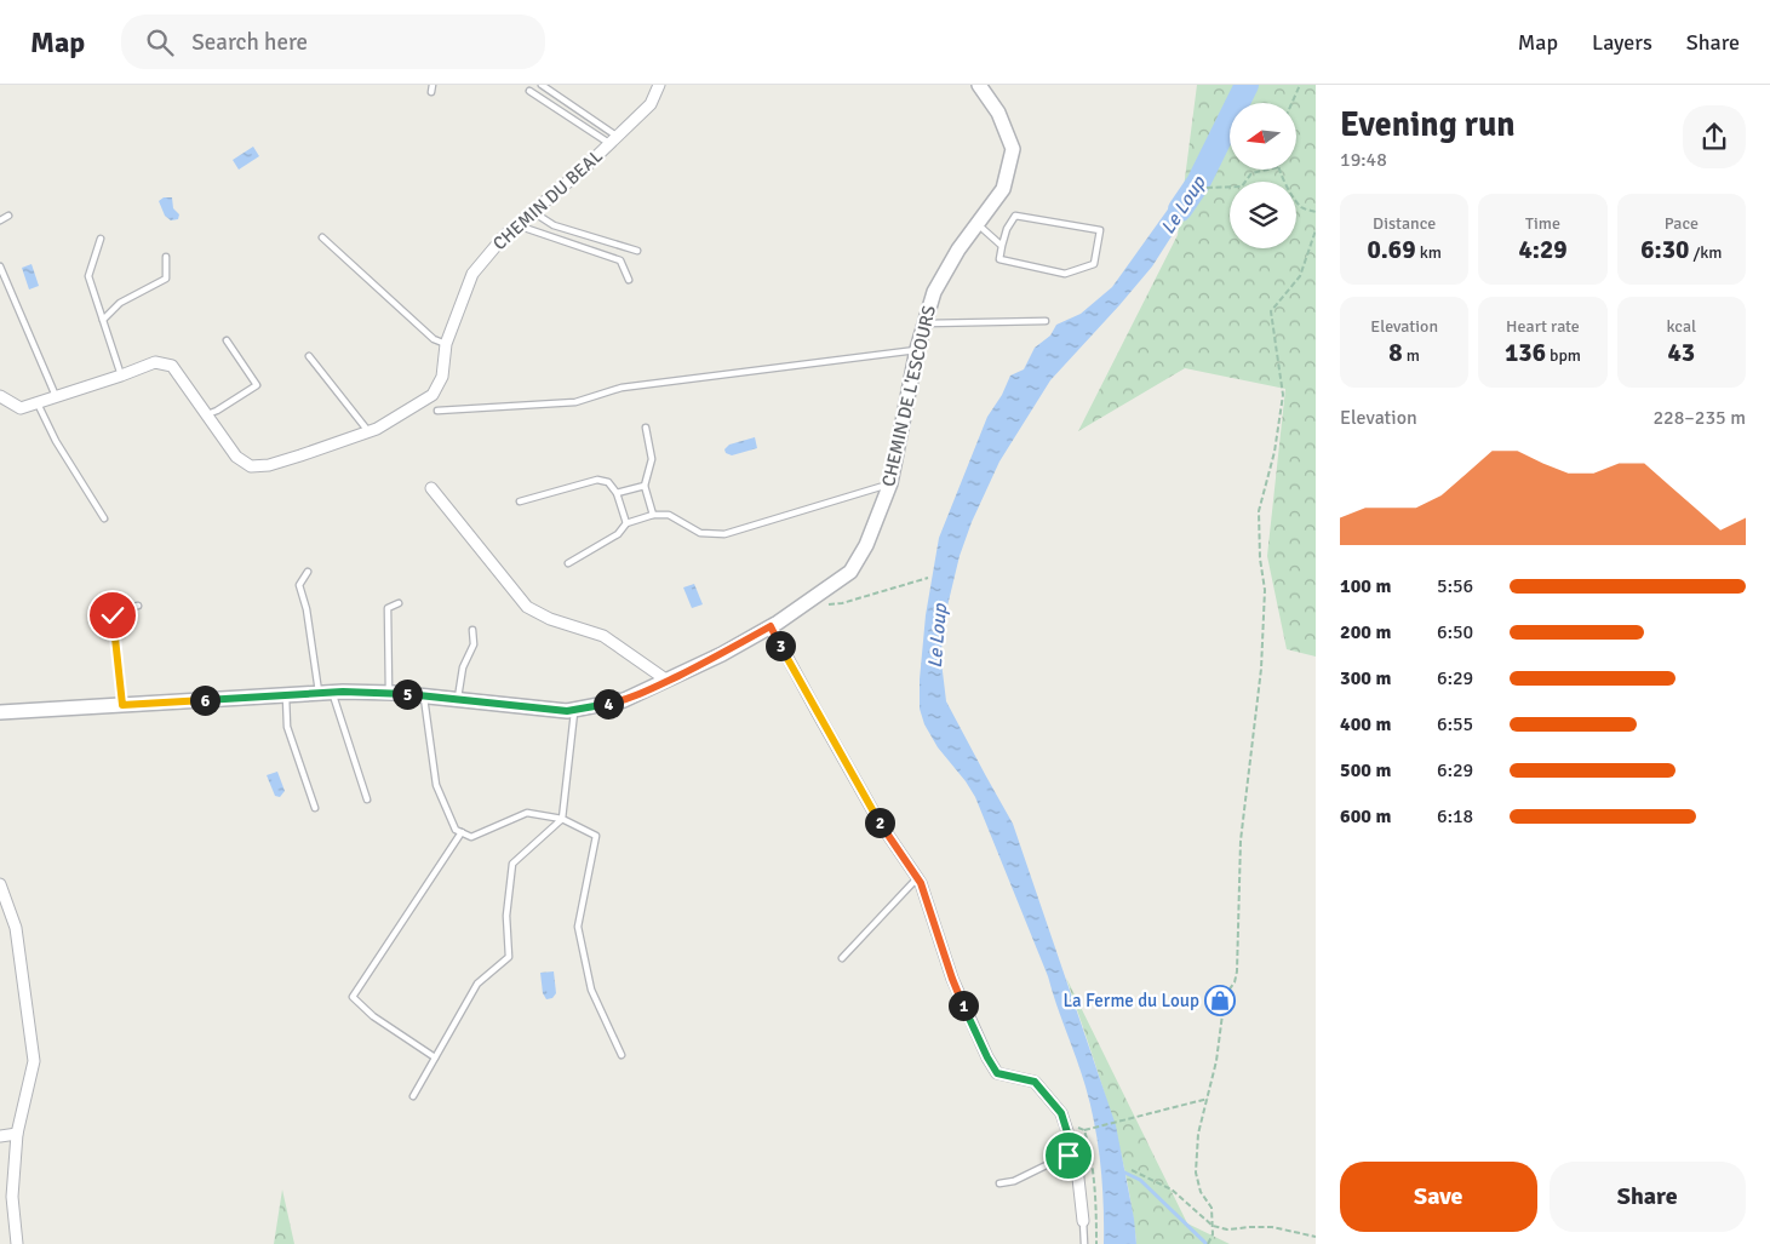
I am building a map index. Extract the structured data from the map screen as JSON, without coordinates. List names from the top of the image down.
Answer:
{
  "streets": {
    "street": ["CHEMIN DU BEAL", "CHEMIN DE L'ESCOURS"]
  },
  "water": ["Le Loup"],
  "places": {
    "shop": ["La Ferme du Loup"]
  },
  "north": "left",
  "page": {
    "header": "Map",
    "search": "Search here",
    "nav": ["Map", "Layers", "Share"],
    "heading": ["Evening run", "19:48"],
    "stats": [
      ["Distance", "0.69 km"],
      ["Time", "4:29"],
      ["Pace", "6:30 /km"],
      ["Elevation", "8 m"],
      ["Heart rate", "136 bpm"],
      ["kcal", "43"]
    ],
    "chart": ["Elevation", "228–235 m"],
    "list": [
      {
        "name": "100 m",
        "note": "5:56"
      },
      {
        "name": "200 m",
        "note": "6:50"
      },
      {
        "name": "300 m",
        "note": "6:29"
      },
      {
        "name": "400 m",
        "note": "6:55"
      },
      {
        "name": "500 m",
        "note": "6:29"
      },
      {
        "name": "600 m",
        "note": "6:18"
      }
    ],
    "pins": [
      "3",
      "5",
      "6",
      "4",
      "2",
      "1"
    ],
    "buttons": ["Save", "Share"]
  }
}
